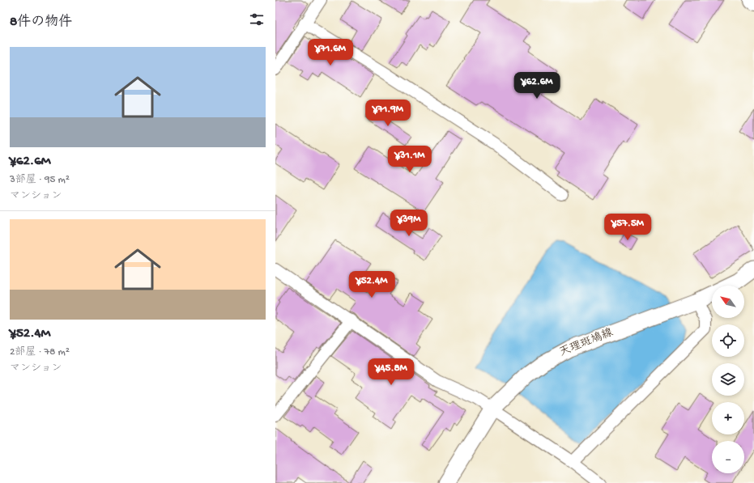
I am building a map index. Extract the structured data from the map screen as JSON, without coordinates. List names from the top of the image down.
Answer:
{
  "streets": {
    "main road": ["天理斑鳩線"]
  },
  "north": "top left",
  "page": {
    "heading": "8件の物件",
    "list": [
      {
        "name": "¥62.6M",
        "note": "3部屋 · 95 m² · マンション"
      },
      {
        "name": "¥52.4M",
        "note": "2部屋 · 78 m² · マンション"
      }
    ],
    "price": [
      "¥71.6M",
      "¥62.6M",
      "¥71.9M",
      "¥31.1M",
      "¥39M",
      "¥57.5M",
      "¥52.4M",
      "¥45.8M"
    ],
    "map_buttons": ["+", "−"]
  }
}
